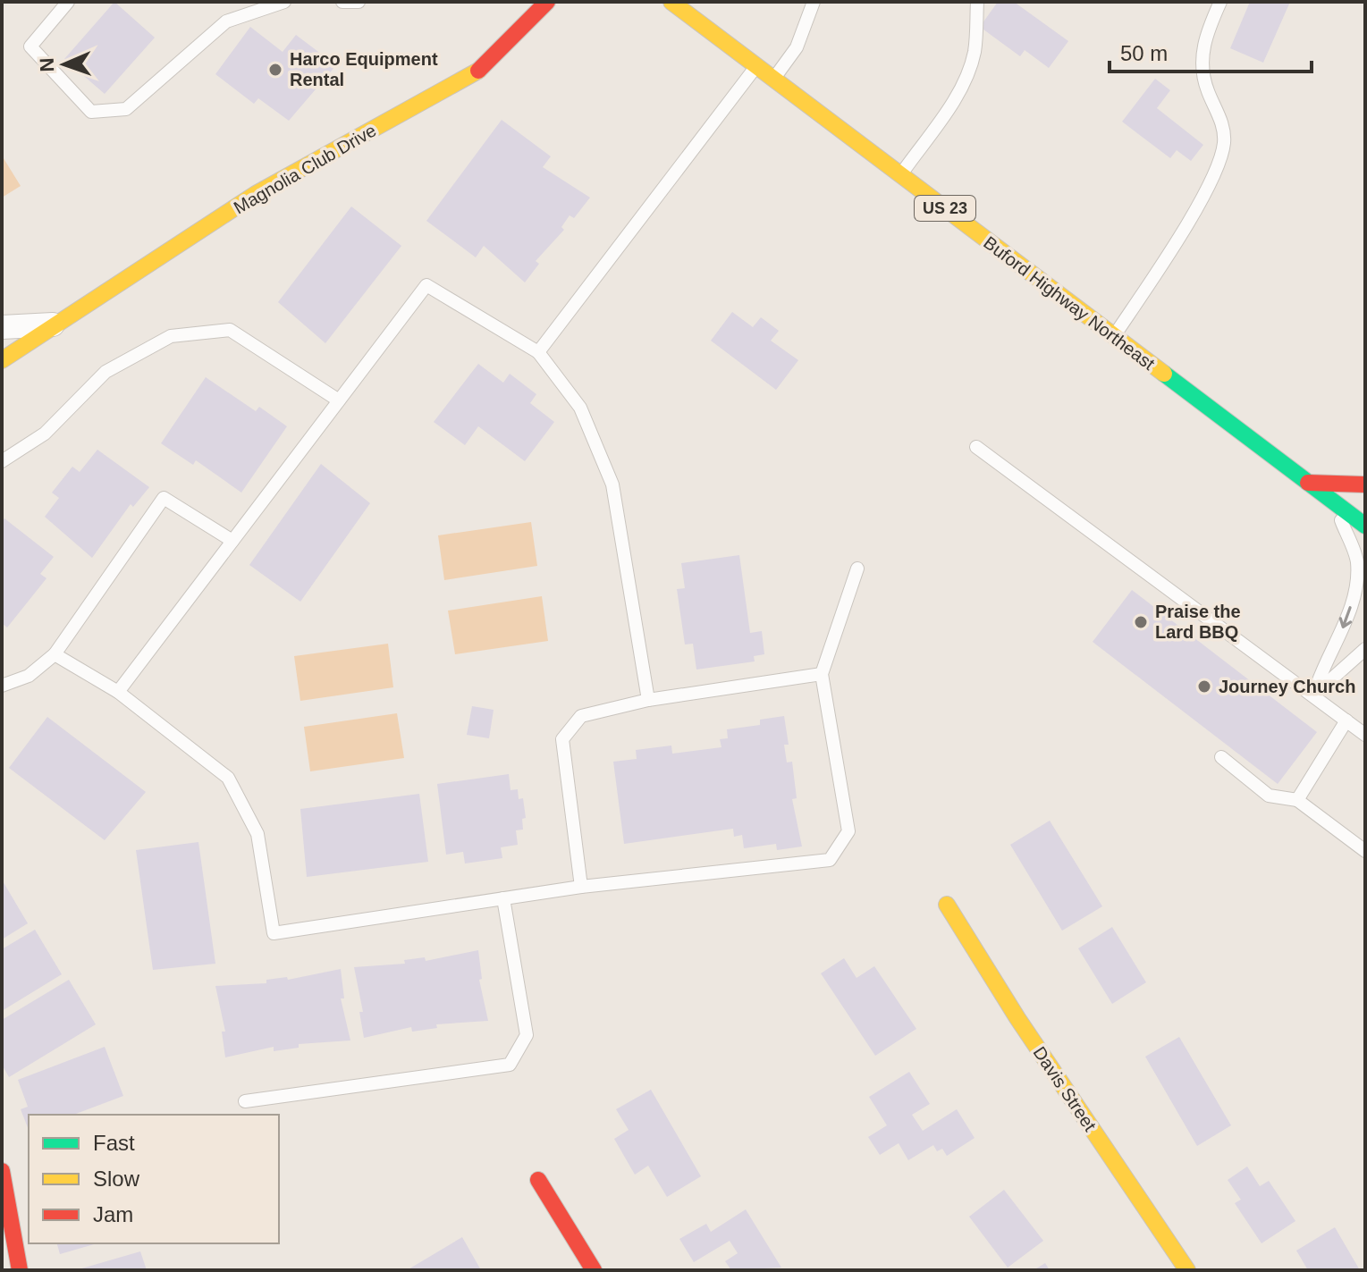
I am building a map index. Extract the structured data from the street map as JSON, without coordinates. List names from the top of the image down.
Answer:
{
  "streets": {
    "street": [
      "Magnolia Club Drive",
      "US 23",
      "Buford Highway Northeast",
      "Davis Street"
    ]
  },
  "places": ["Harco Equipment Rental", "Praise the Lard BBQ", "Journey Church"],
  "legend": ["Fast", "Slow", "Jam"],
  "scale_bar": "50 m",
  "north": "left"
}
